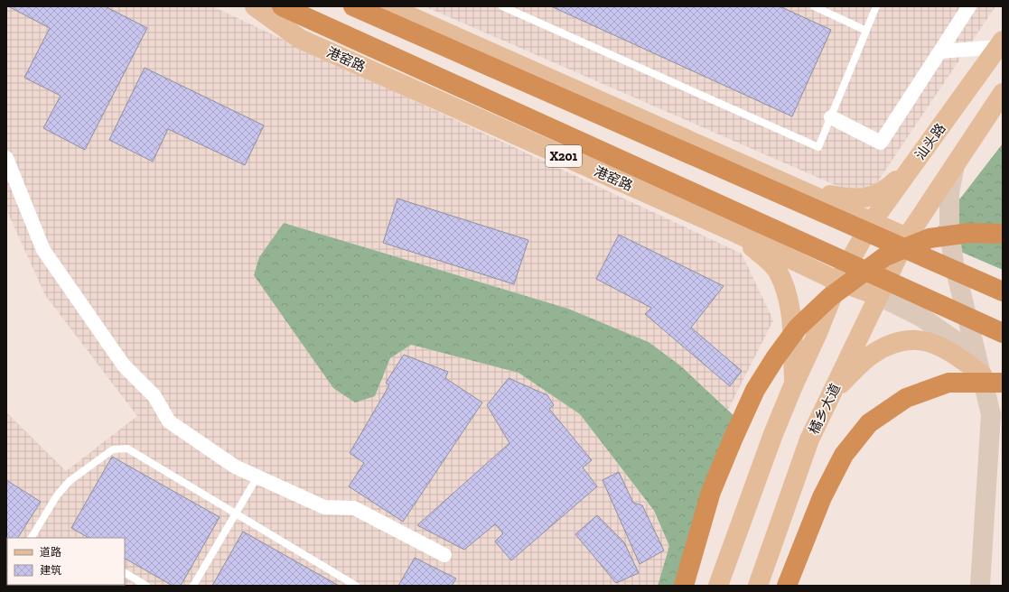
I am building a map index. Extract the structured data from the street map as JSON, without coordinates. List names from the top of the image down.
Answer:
{
  "streets": {
    "main road": [
      "港窑路",
      "汕头路",
      "X201",
      "橘乡大道"
    ]
  },
  "crossings": [
    ["港窑路", "汕头路"],
    ["港窑路", "橘乡大道"]
  ],
  "legend": ["道路", "建筑"]
}
